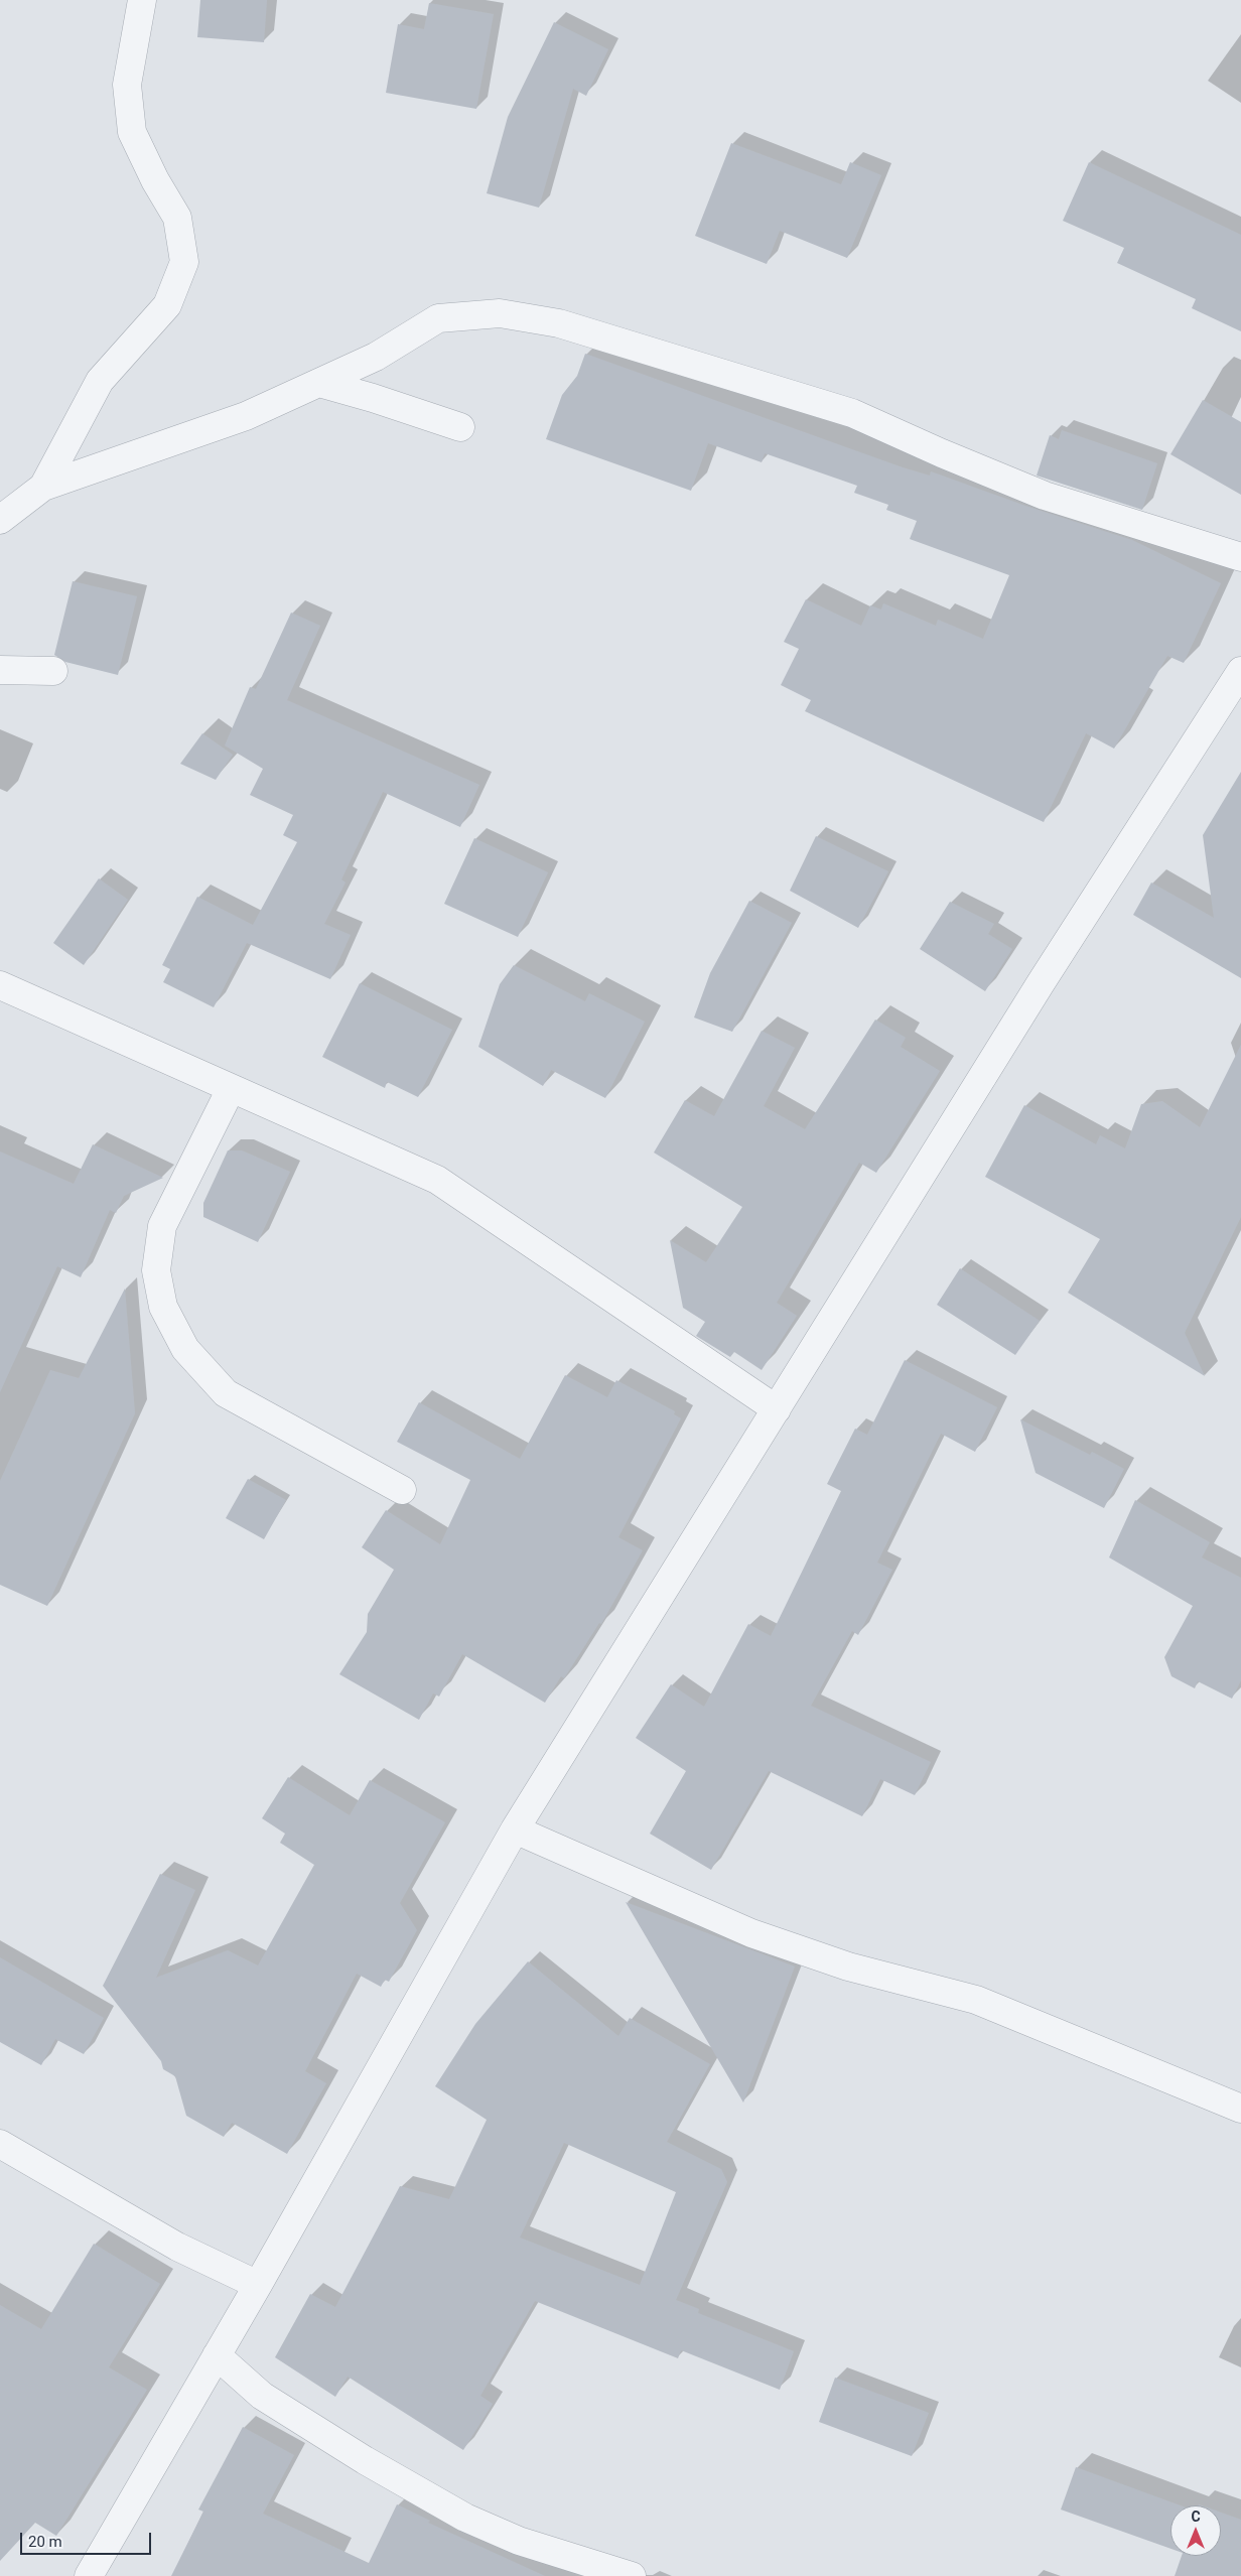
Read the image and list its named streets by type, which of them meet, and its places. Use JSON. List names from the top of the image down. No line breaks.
{"scale_bar":"20 m","north":"top"}
